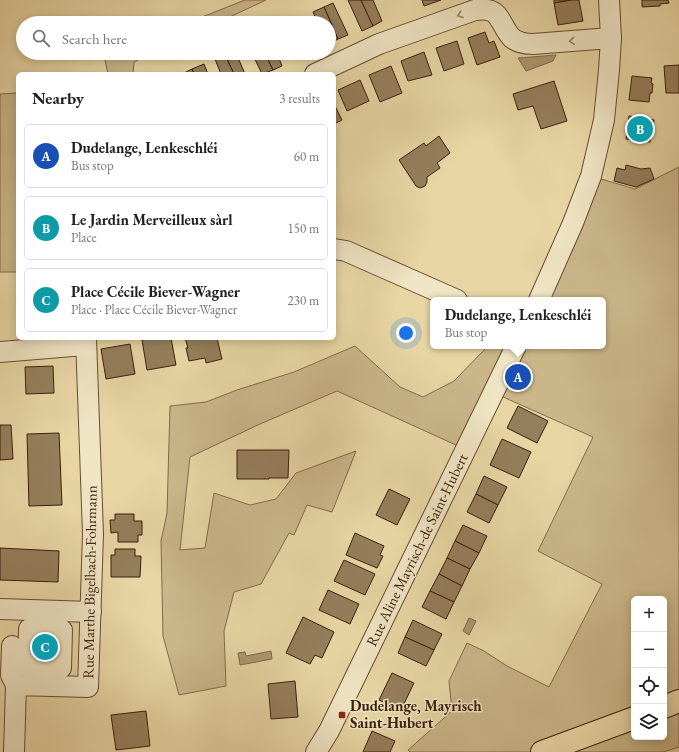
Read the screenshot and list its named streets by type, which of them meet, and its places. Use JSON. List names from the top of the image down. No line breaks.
{"streets":{"street":["Rue Aline Mayrisch-de Saint-Hubert","Rue Marthe Bigelbach-Fohrmann"]},"places":{"transit":["Dudelange, Mayrisch Saint-Hubert"]},"page":{"search":"Search here","heading":["Nearby","3 results"],"pins":["B","A","C"],"list":[{"mark":"A","name":"Dudelange, Lenkeschléi","note":"Bus stop","value":"60 m"},{"mark":"B","name":"Le Jardin Merveilleux sàrl","note":"Place","value":"150 m"},{"mark":"C","name":"Place Cécile Biever-Wagner","note":"Place · Place Cécile Biever-Wagner","value":"230 m"}],"popup":["Dudelange, Lenkeschléi","Bus stop"],"map_buttons":["+","−"]}}
